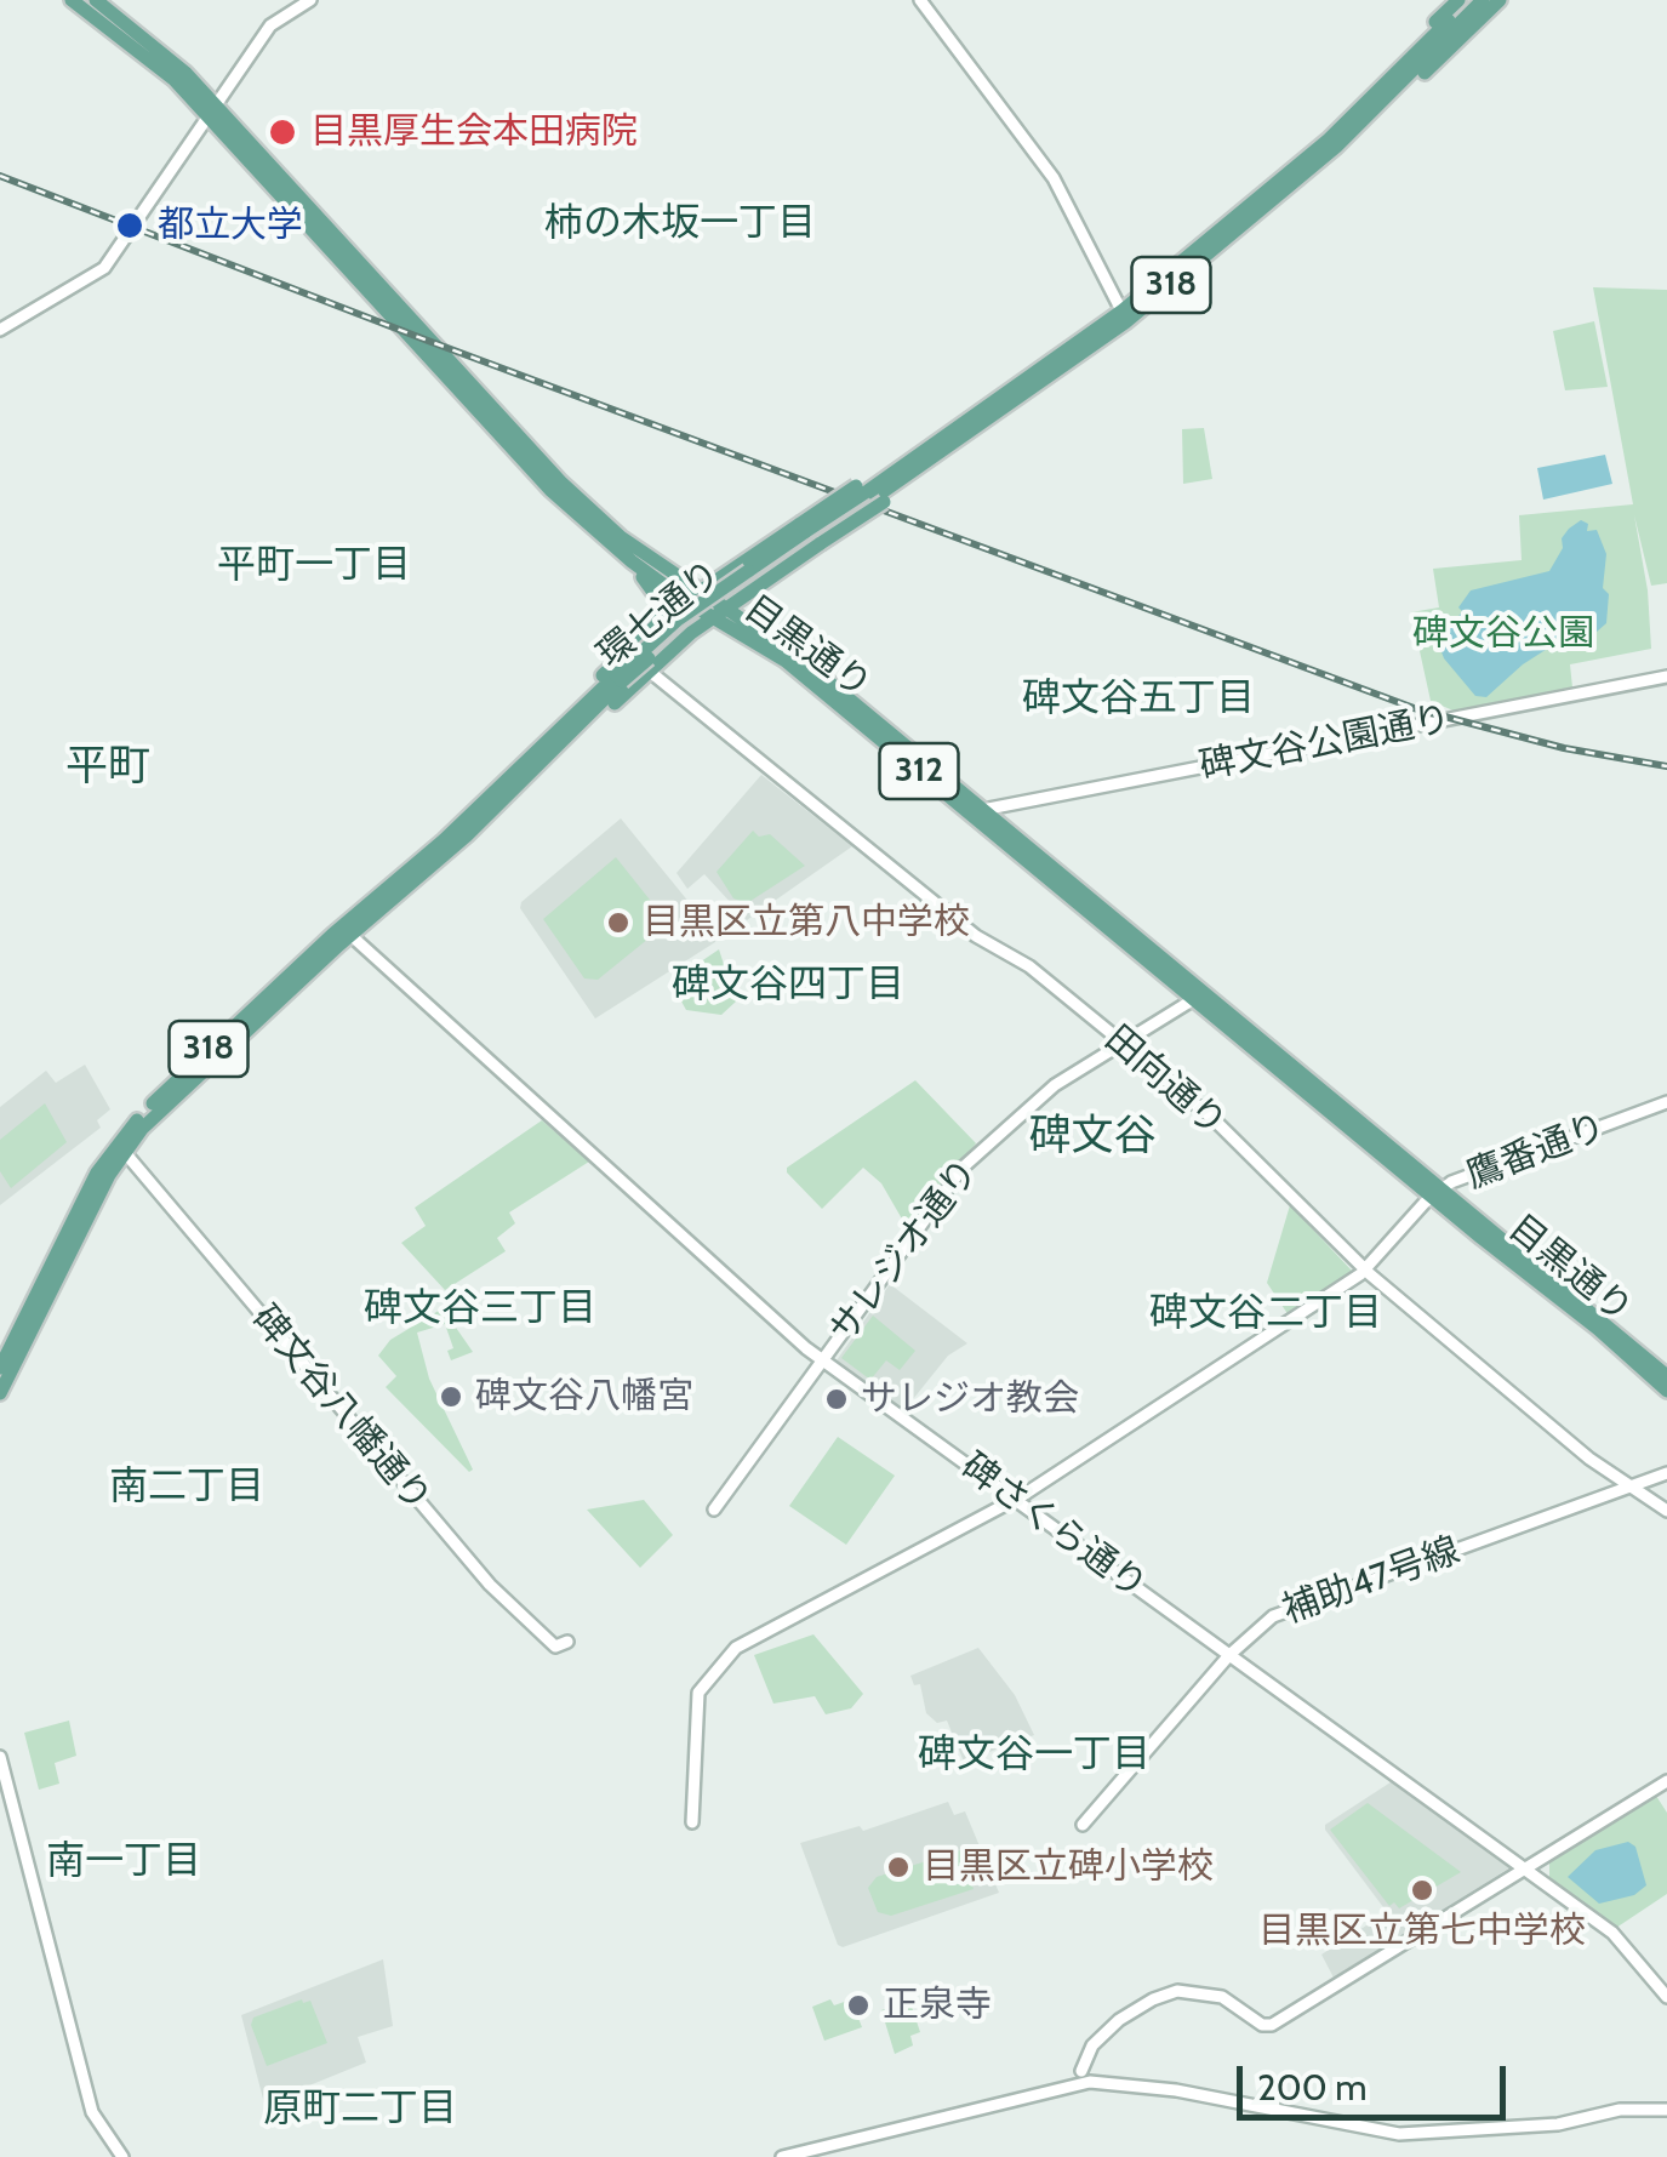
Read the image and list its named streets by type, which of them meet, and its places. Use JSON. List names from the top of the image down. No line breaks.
{"streets":{"main road":["318","環七通り","目黒通り","312"],"street":["碑文谷公園通り","田向通り","鷹番通り","サレジオ通り","碑文谷八幡通り","碑さくら通り","補助47号線"]},"crossings":[["環七通り","碑文谷八幡通り"],["環七通り","碑さくら通り"],["目黒通り","碑文谷公園通り"],["目黒通り","鷹番通り"],["目黒通り","サレジオ通り"],["田向通り","鷹番通り"],["田向通り","サレジオ通り"],["田向通り","補助47号線"],["鷹番通り","碑さくら通り"],["サレジオ通り","碑さくら通り"],["碑さくら通り","補助47号線"]],"districts":["柿の木坂一丁目","平町一丁目","碑文谷五丁目","平町","碑文谷四丁目","碑文谷","碑文谷三丁目","碑文谷二丁目","南二丁目","碑文谷一丁目","南一丁目","原町二丁目"],"parks":["碑文谷公園"],"places":["目黒厚生会本田病院","都立大学","目黒区立第八中学校","碑文谷八幡宮","サレジオ教会","目黒区立碑小学校","目黒区立第七中学校","正泉寺"],"scale_bar":"200 m"}
